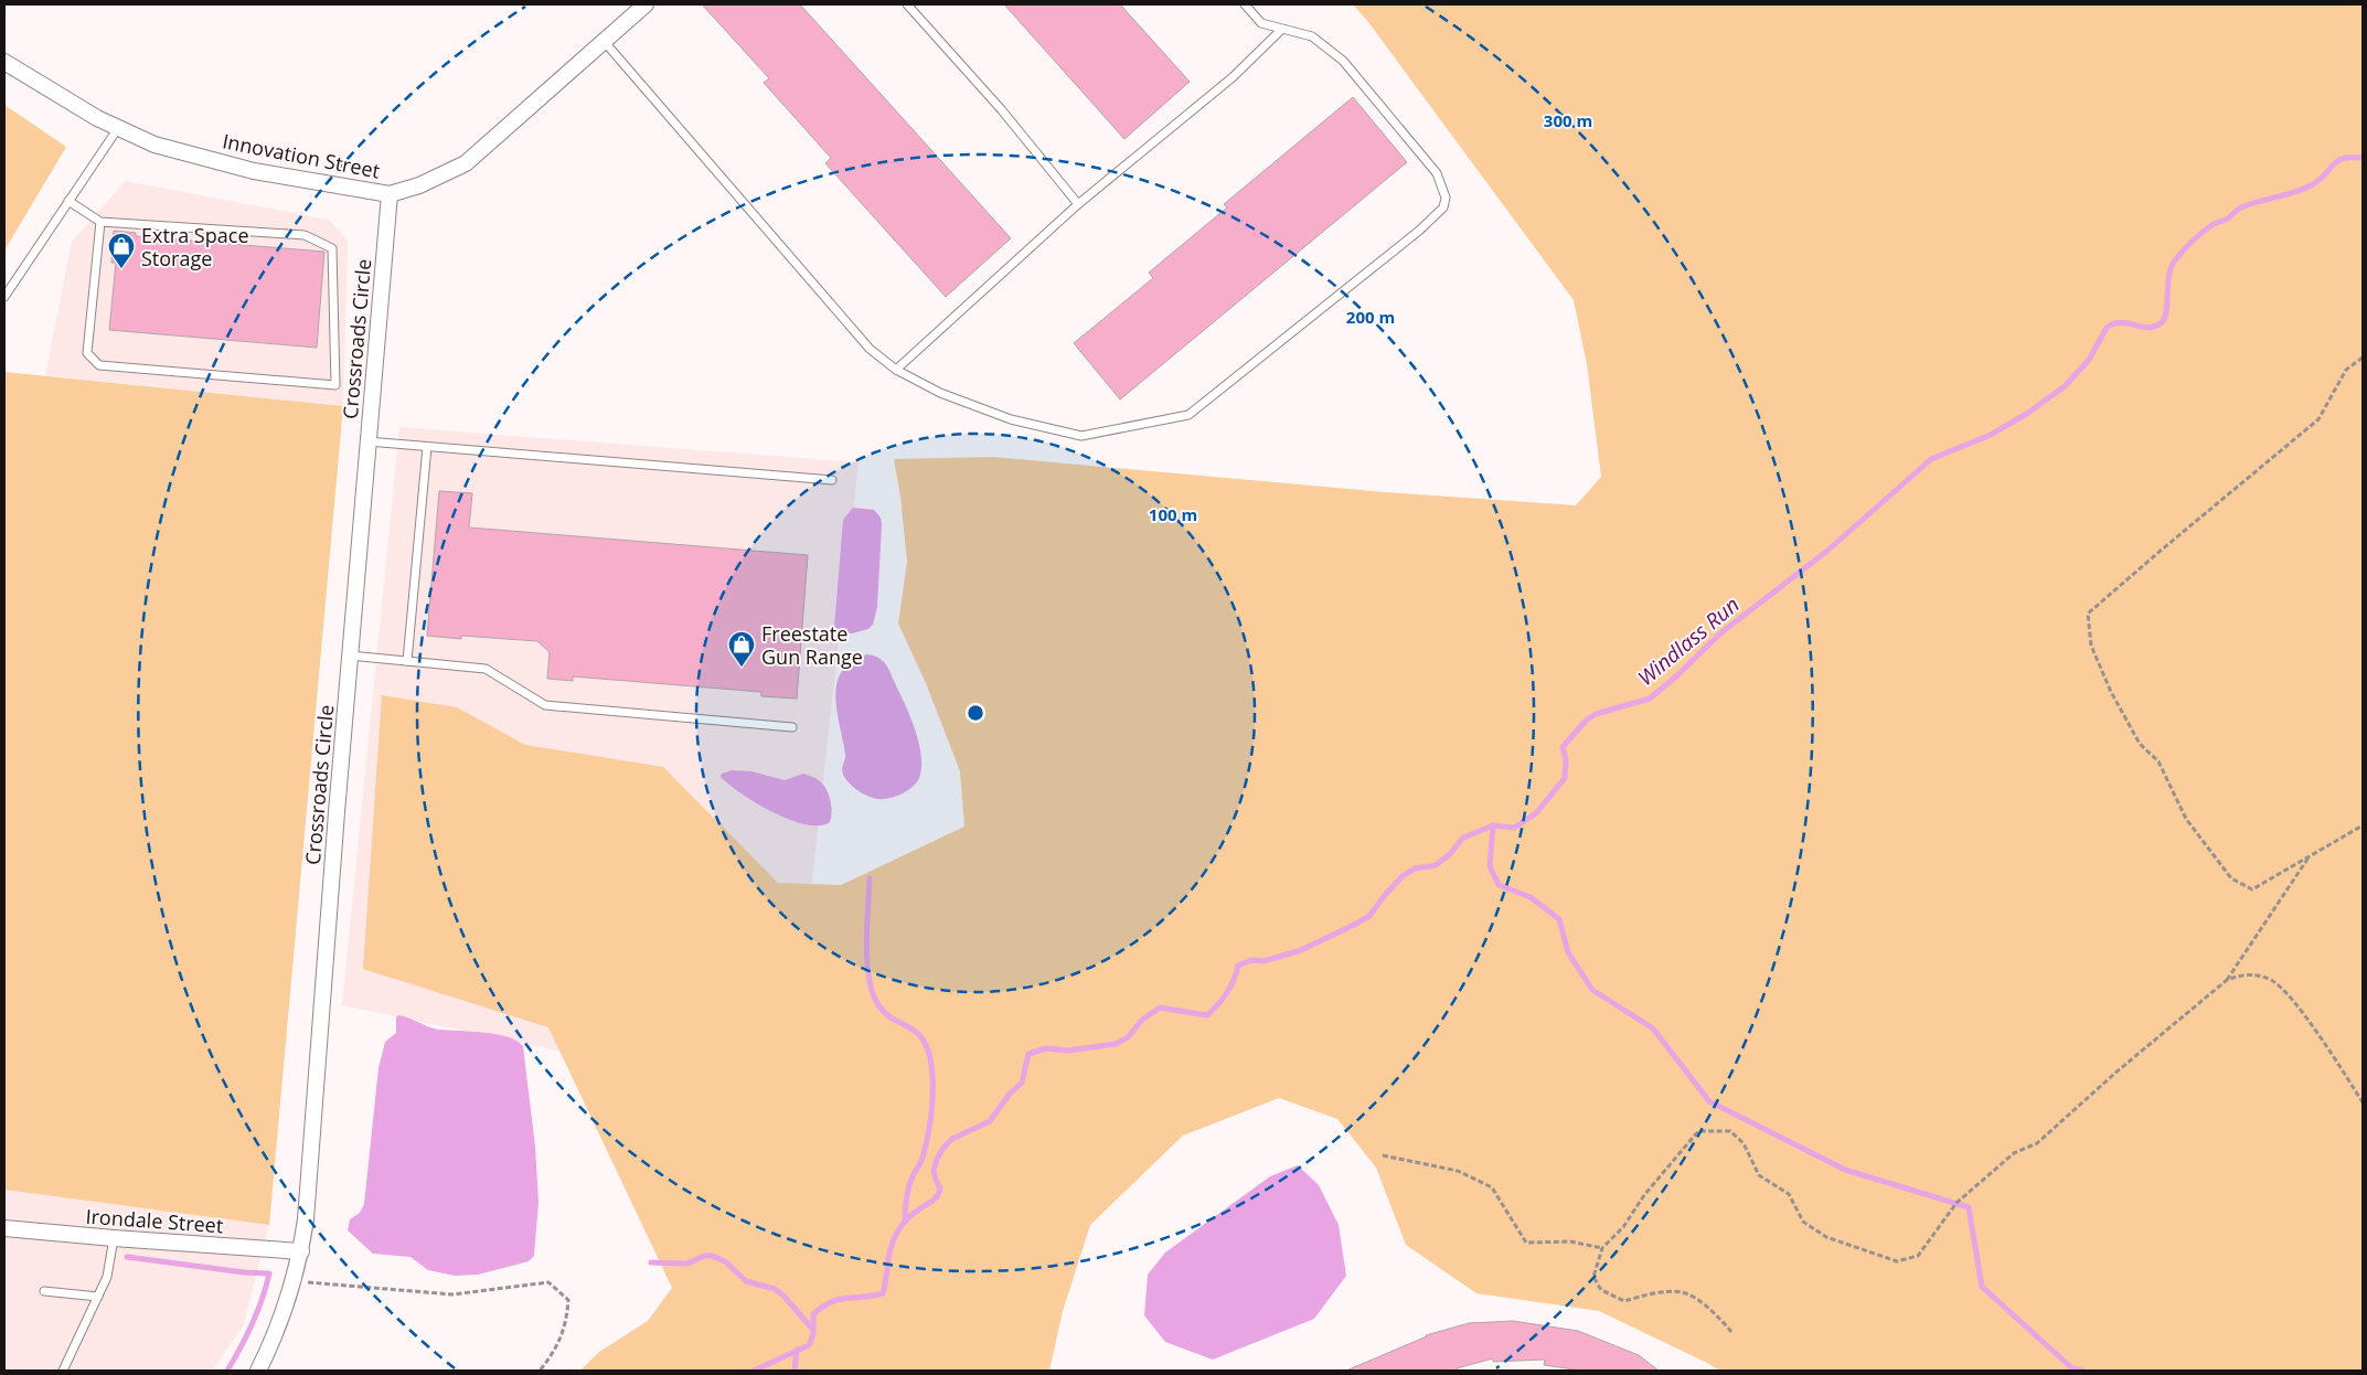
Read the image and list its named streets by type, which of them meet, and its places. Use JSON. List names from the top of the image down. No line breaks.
{"streets":{"street":["Innovation Street","Crossroads Circle","Irondale Street"]},"crossings":[["Innovation Street","Crossroads Circle"],["Crossroads Circle","Irondale Street"]],"water":["Windlass Run"],"places":{"shop":["Extra Space Storage","Freestate Gun Range"]},"rings":["300 m","200 m","100 m"]}
